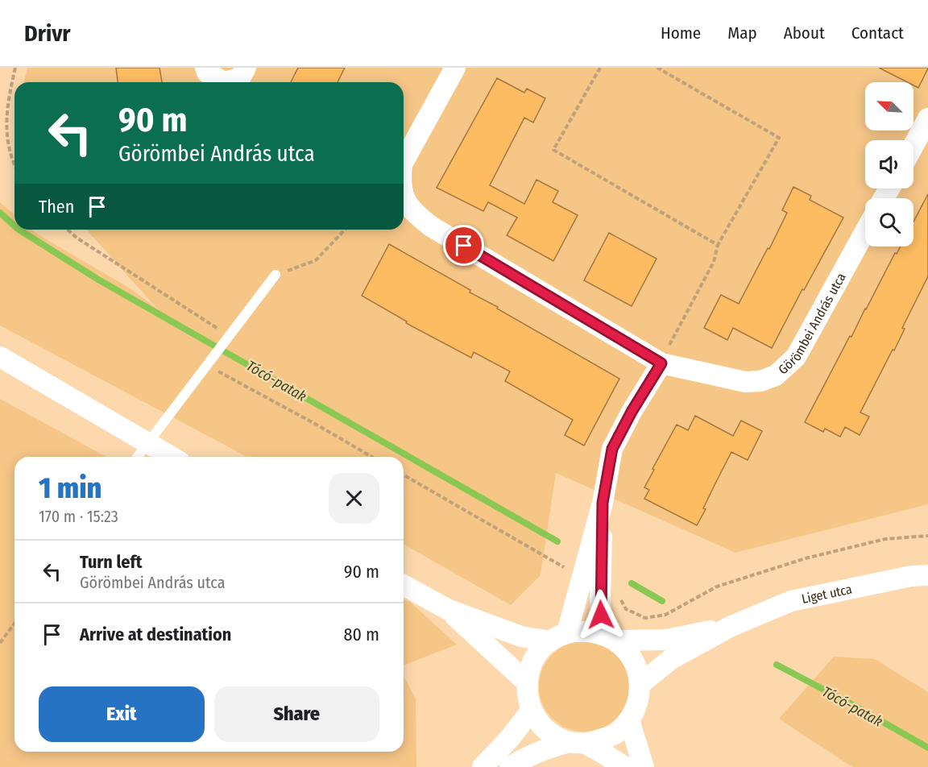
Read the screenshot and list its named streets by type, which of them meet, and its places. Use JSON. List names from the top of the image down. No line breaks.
{"streets":{"street":["Görömbei András utca","Liget utca"]},"water":["Tócó-patak"],"north":"top left","page":{"header":"Drivr","nav":["Home","Map","About","Contact"],"turn":["90 m","Görömbei András utca"],"then":"Then","heading":["1 min","170 m · 15:23"],"list":[{"name":"Turn left","note":"Görömbei András utca","value":"90 m"},{"name":"Arrive at destination","value":"80 m"}],"buttons":["Exit","Share"]}}
